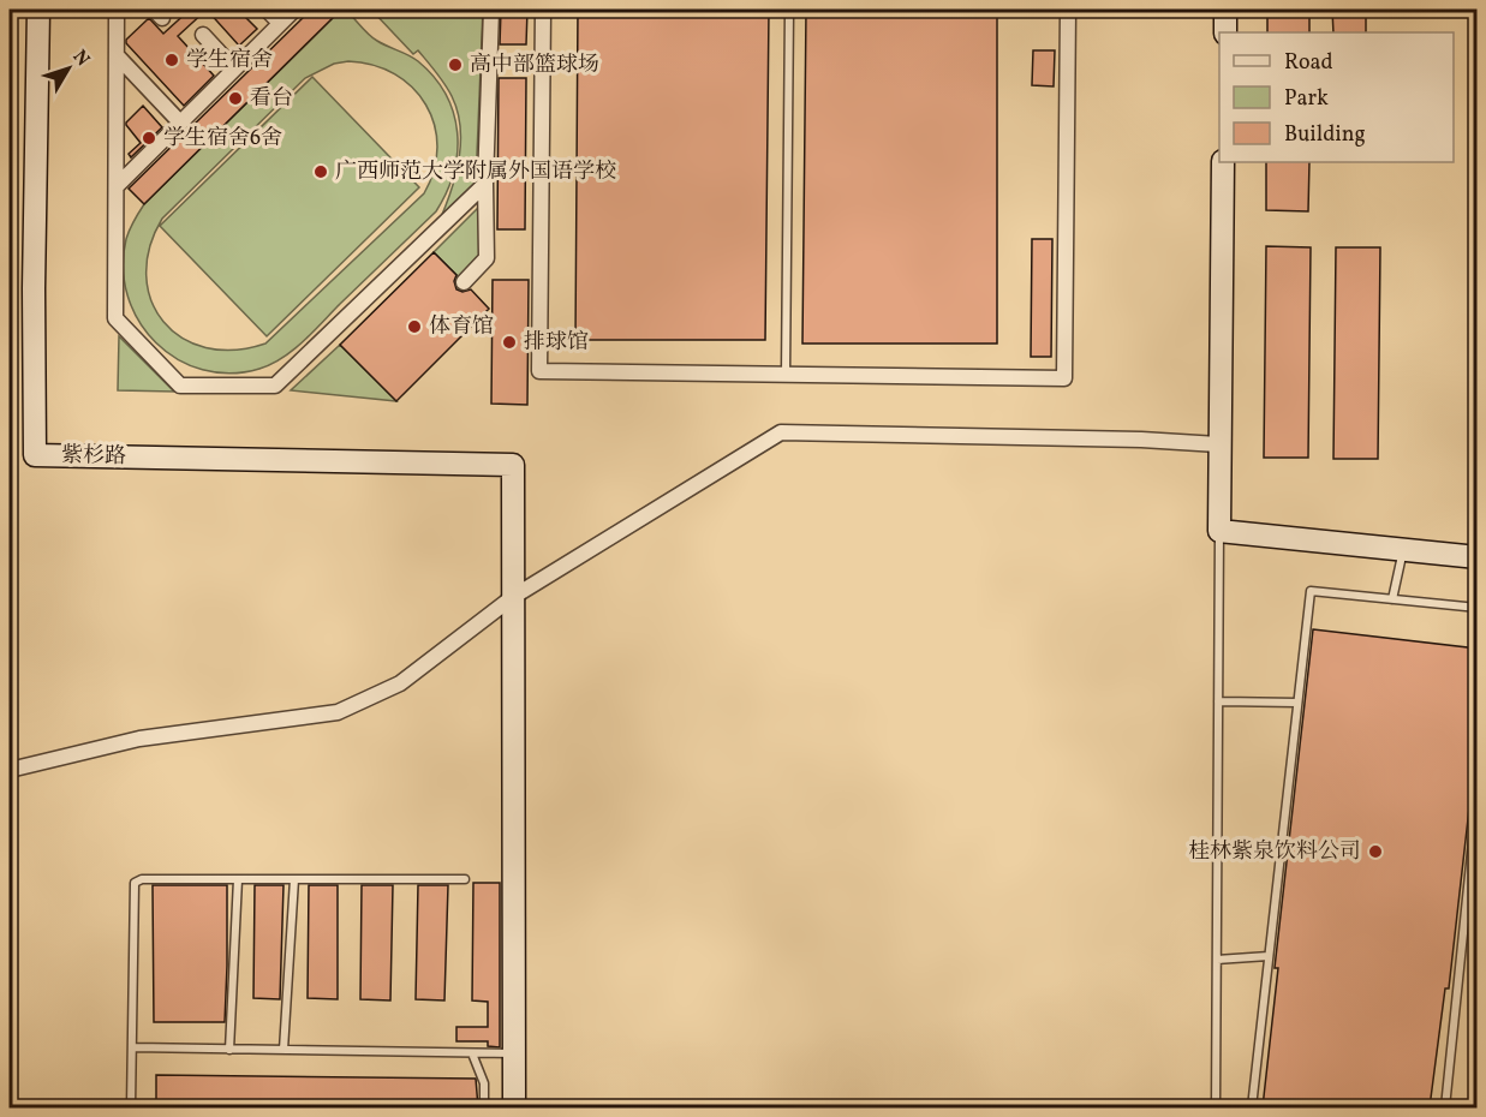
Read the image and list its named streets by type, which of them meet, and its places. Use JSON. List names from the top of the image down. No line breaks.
{"streets":{"main road":["紫杉路"]},"places":["学生宿舍","高中部篮球场","看台","学生宿舍6舍","广西师范大学附属外国语学校","体育馆","排球馆","桂林紫泉饮料公司"],"legend":["Road","Park","Building"],"north":"top right"}
